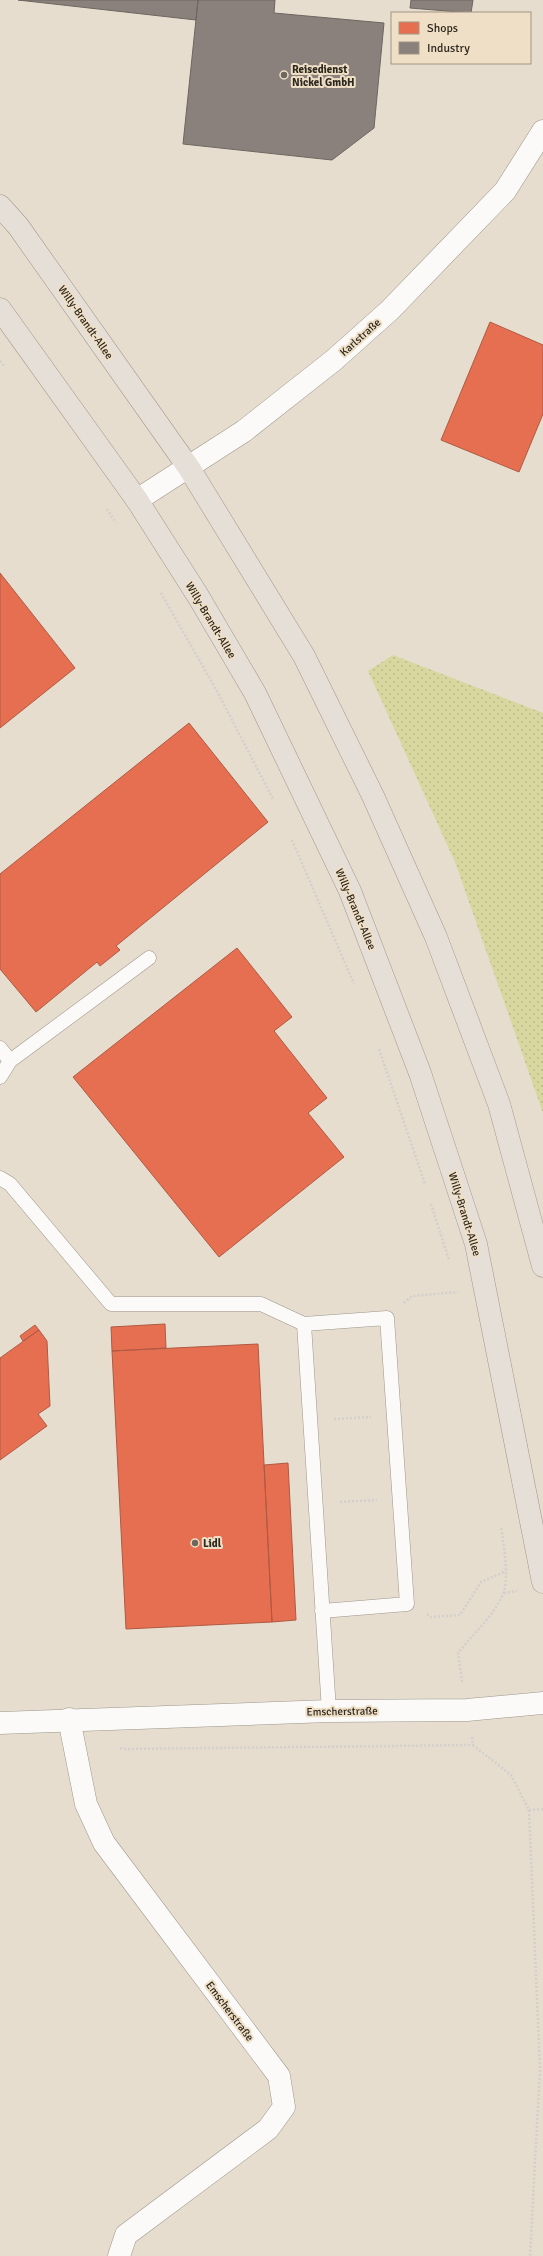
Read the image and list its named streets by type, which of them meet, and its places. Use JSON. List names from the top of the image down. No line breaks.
{"streets":{"main road":["Willy-Brandt-Allee"],"street":["Karlstraße","Emscherstraße"]},"crossings":[["Willy-Brandt-Allee","Karlstraße"]],"places":["Reisedienst Nickel GmbH","Lidl"],"legend":["Shops","Industry"]}
